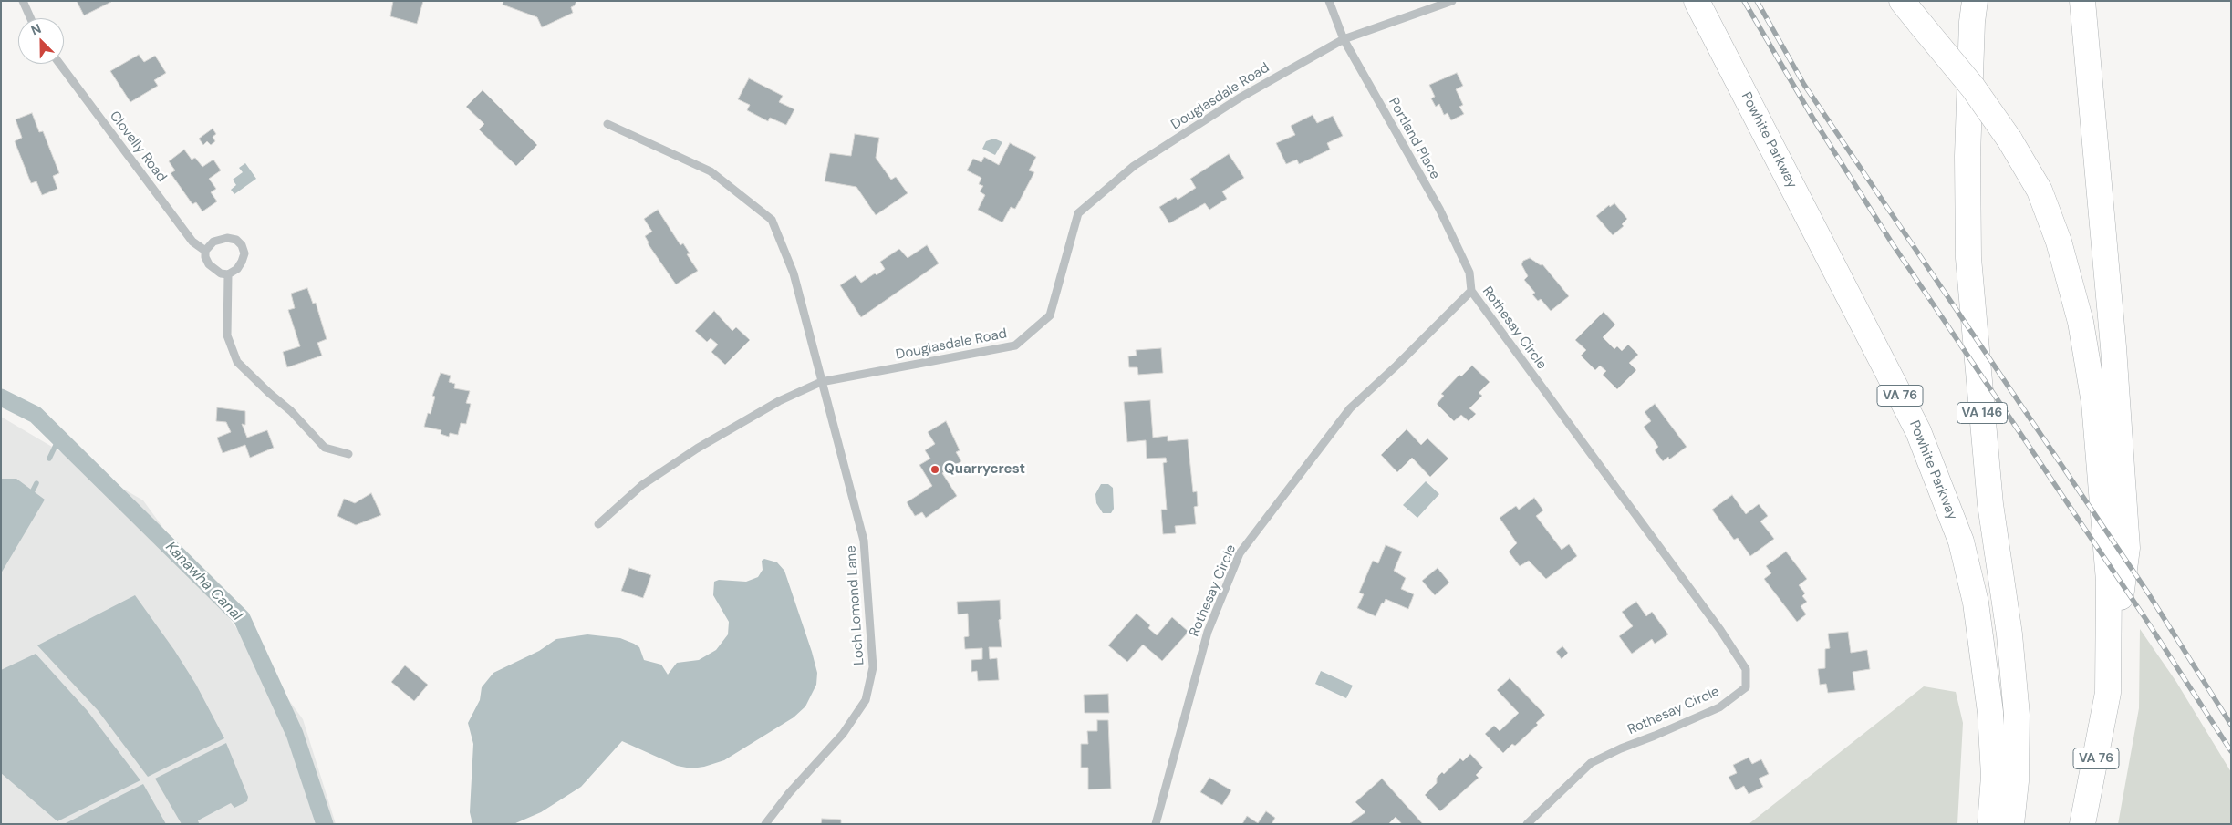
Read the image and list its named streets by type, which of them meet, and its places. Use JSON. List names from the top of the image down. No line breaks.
{"streets":{"highway":["Powhite Parkway","VA 76","VA 146"],"street":["Douglasdale Road","Portland Place","Clovelly Road","Rothesay Circle","Loch Lomond Lane"]},"crossings":[["Douglasdale Road","Portland Place"],["Douglasdale Road","Loch Lomond Lane"],["Portland Place","Rothesay Circle"]],"water":["Kanawha Canal"],"places":["Quarrycrest"],"north":"top left"}
